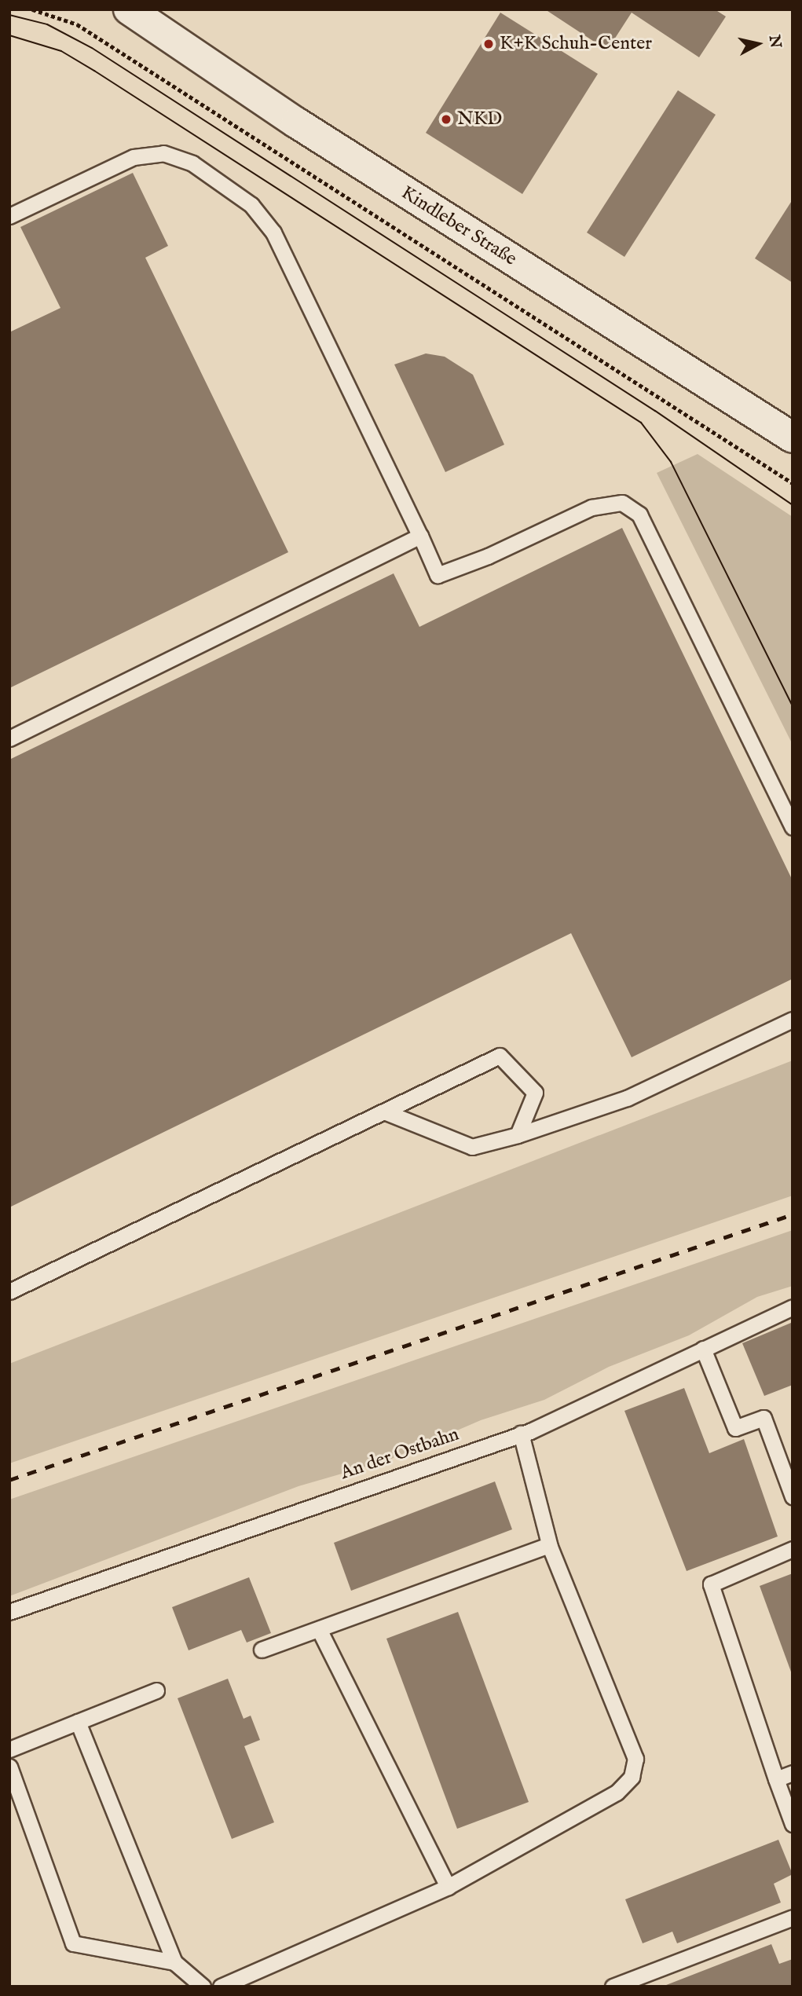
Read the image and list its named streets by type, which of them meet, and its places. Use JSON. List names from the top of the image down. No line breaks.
{"streets":{"main road":["Kindleber Straße"],"lane":["An der Ostbahn"]},"places":["K+K Schuh-Center","NKD"],"north":"right"}
